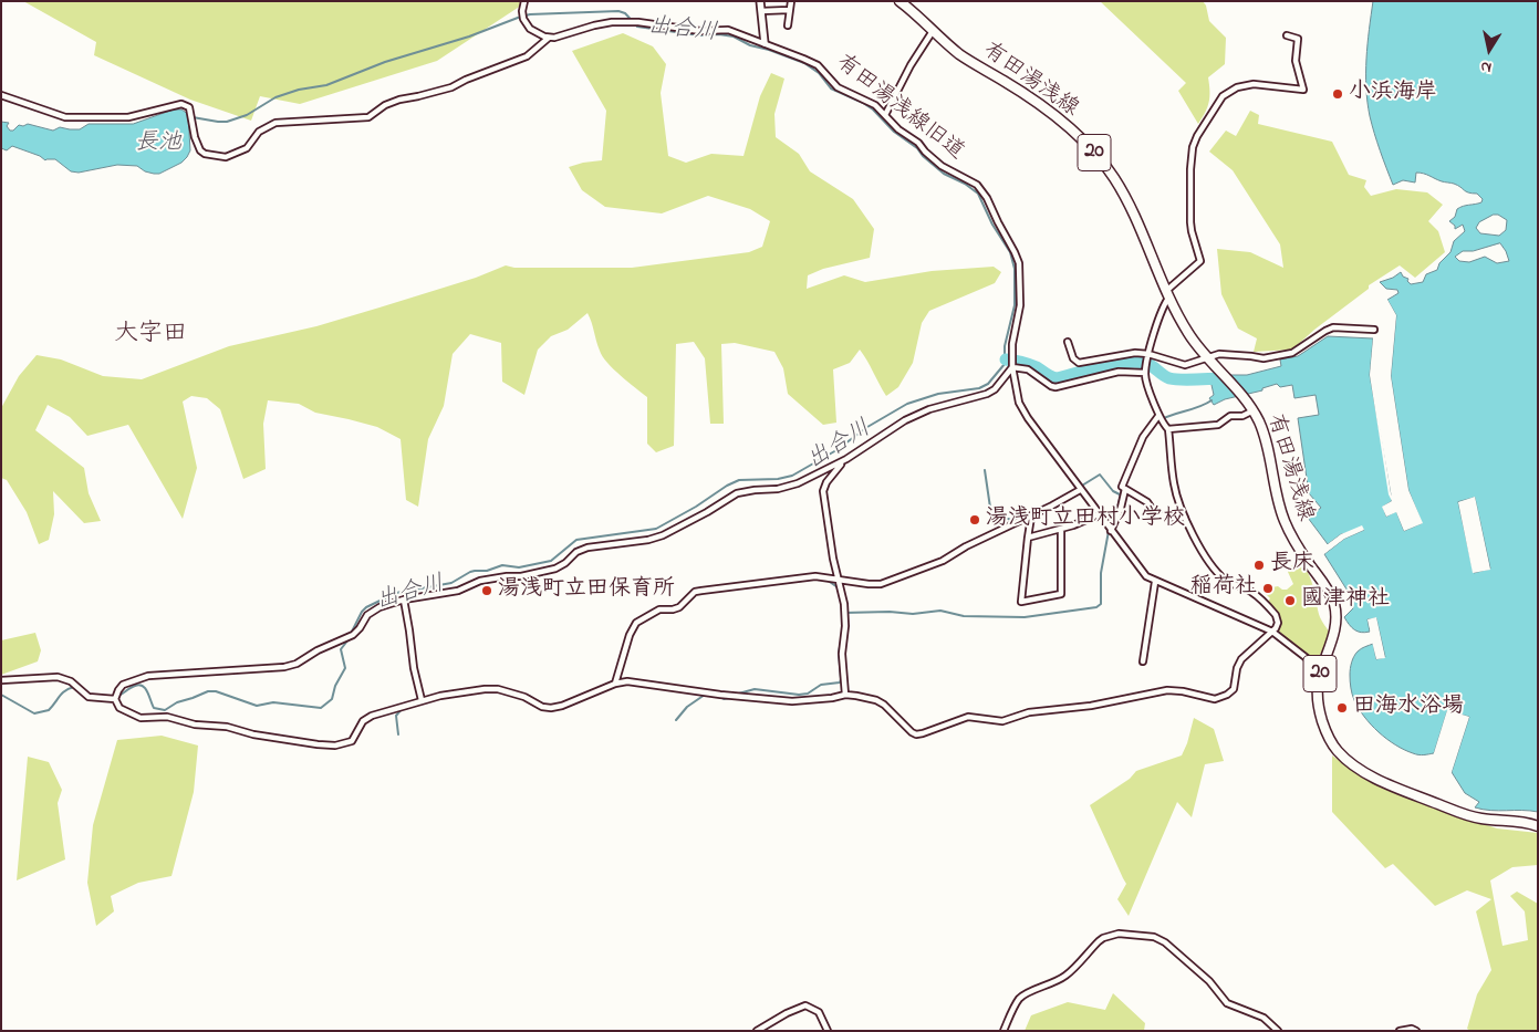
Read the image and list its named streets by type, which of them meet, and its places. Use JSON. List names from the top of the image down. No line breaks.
{"streets":{"main road":["有田湯浅線","20"],"street":["有田湯浅線旧道"]},"crossings":[["有田湯浅線","有田湯浅線旧道"]],"districts":["大字田"],"water":["出合川","長池"],"places":["小浜海岸","湯浅町立田村小学校","長床","稲荷社","湯浅町立田保育所","國津神社","田海水浴場"],"north":"bottom"}
